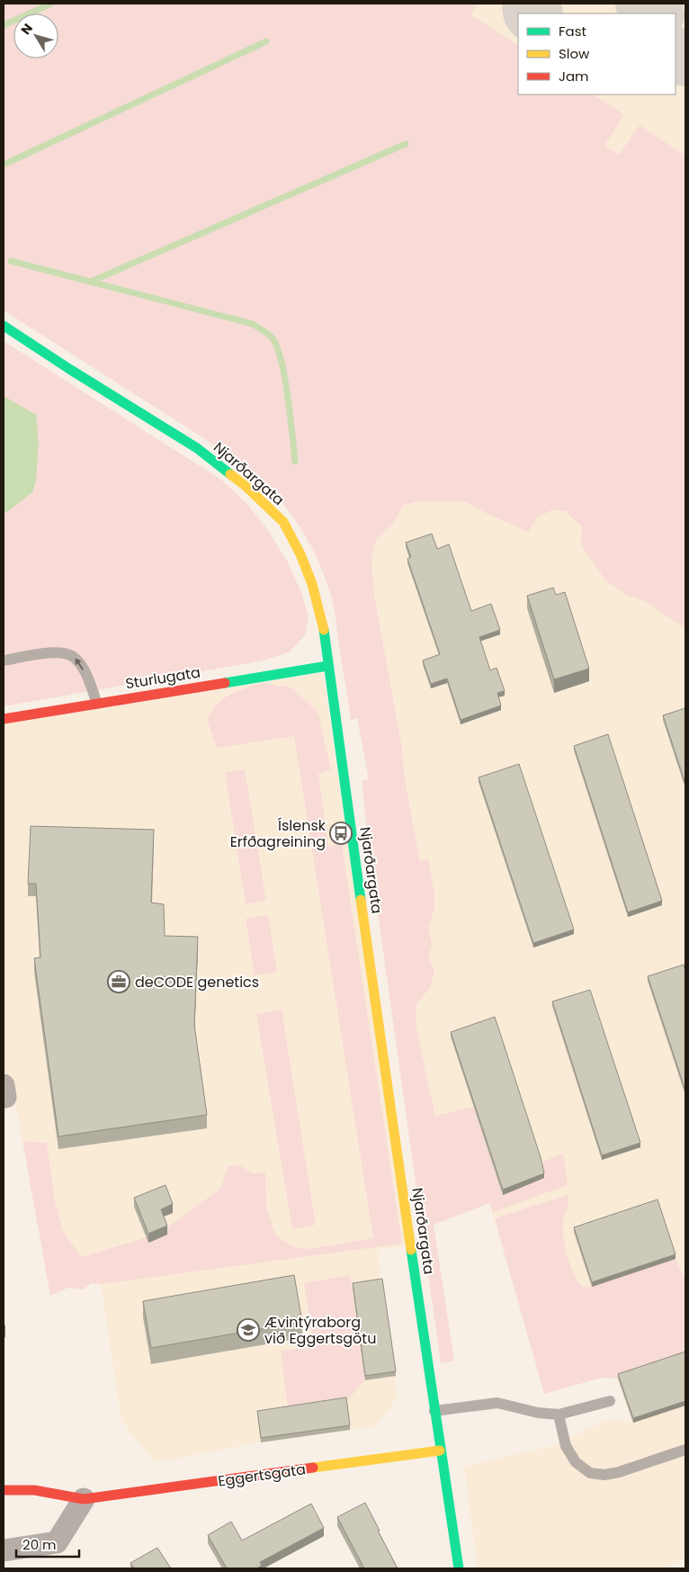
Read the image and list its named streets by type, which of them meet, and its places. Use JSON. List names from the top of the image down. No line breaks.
{"streets":{"main road":["Njarðargata","Sturlugata","Eggertsgata"]},"crossings":[["Njarðargata","Sturlugata"],["Njarðargata","Eggertsgata"]],"places":{"bus stop":["Íslensk Erfðagreining"],"office":["deCODE genetics"],"school or university":["Ævintýraborg við Eggertsgötu"]},"legend":["Fast","Slow","Jam"],"scale_bar":"20 m","north":"top left"}
